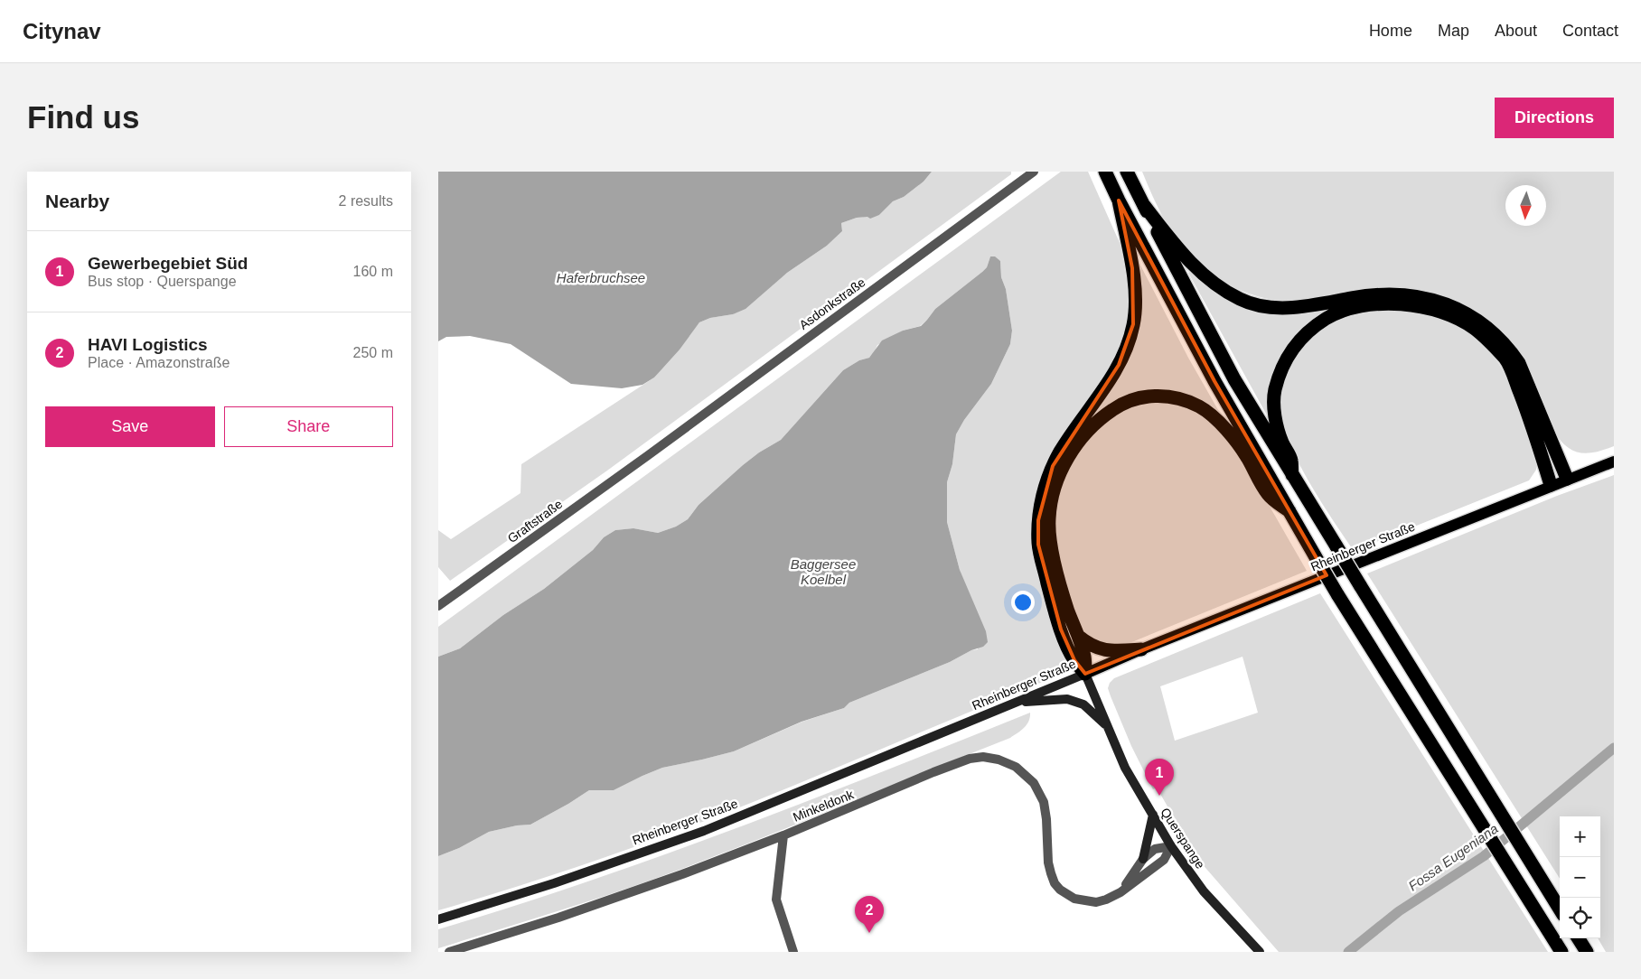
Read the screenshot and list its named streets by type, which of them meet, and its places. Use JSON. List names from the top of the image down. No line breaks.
{"streets":{"main road":["Rheinberger Straße","Querspange"],"street":["Asdonkstraße","Graftstraße","Minkeldonk"]},"crossings":[["Asdonkstraße","Graftstraße"],["Rheinberger Straße","Querspange"],["Minkeldonk","Querspange"]],"water":["Haferbruchsee","Baggersee Koelbel","Fossa Eugeniana"],"north":"bottom","page":{"header":"Citynav","nav":["Home","Map","About","Contact"],"buttons":["Directions",["Save","Share"]],"title":"Find us","heading":["Nearby","2 results"],"list":[{"mark":"1","name":"Gewerbegebiet Süd","note":"Bus stop · Querspange","value":"160 m"},{"mark":"2","name":"HAVI Logistics","note":"Place · Amazonstraße","value":"250 m"}],"pins":["1","2"],"map_buttons":["+","−"]}}
